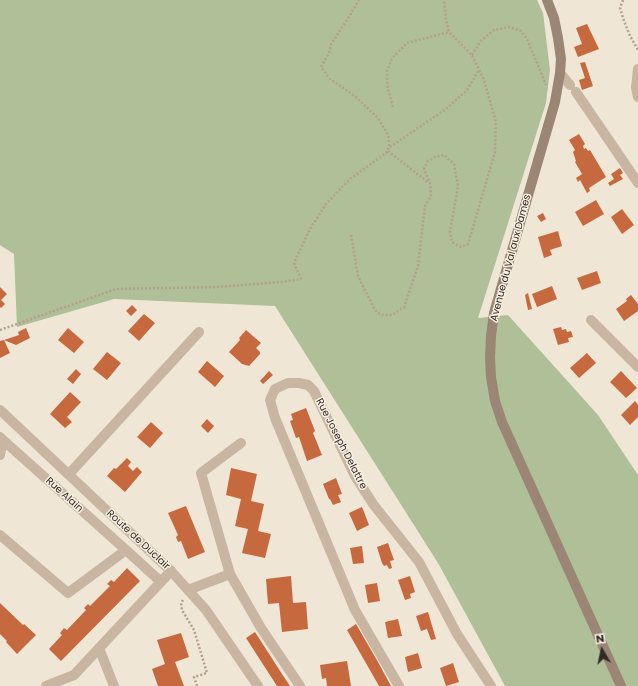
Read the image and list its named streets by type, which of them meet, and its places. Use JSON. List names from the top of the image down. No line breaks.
{"streets":{"main road":["Avenue du Val aux Dames"],"street":["Rue Joseph Delattre","Rue Alain","Route de Duclair"]},"north":"top"}
